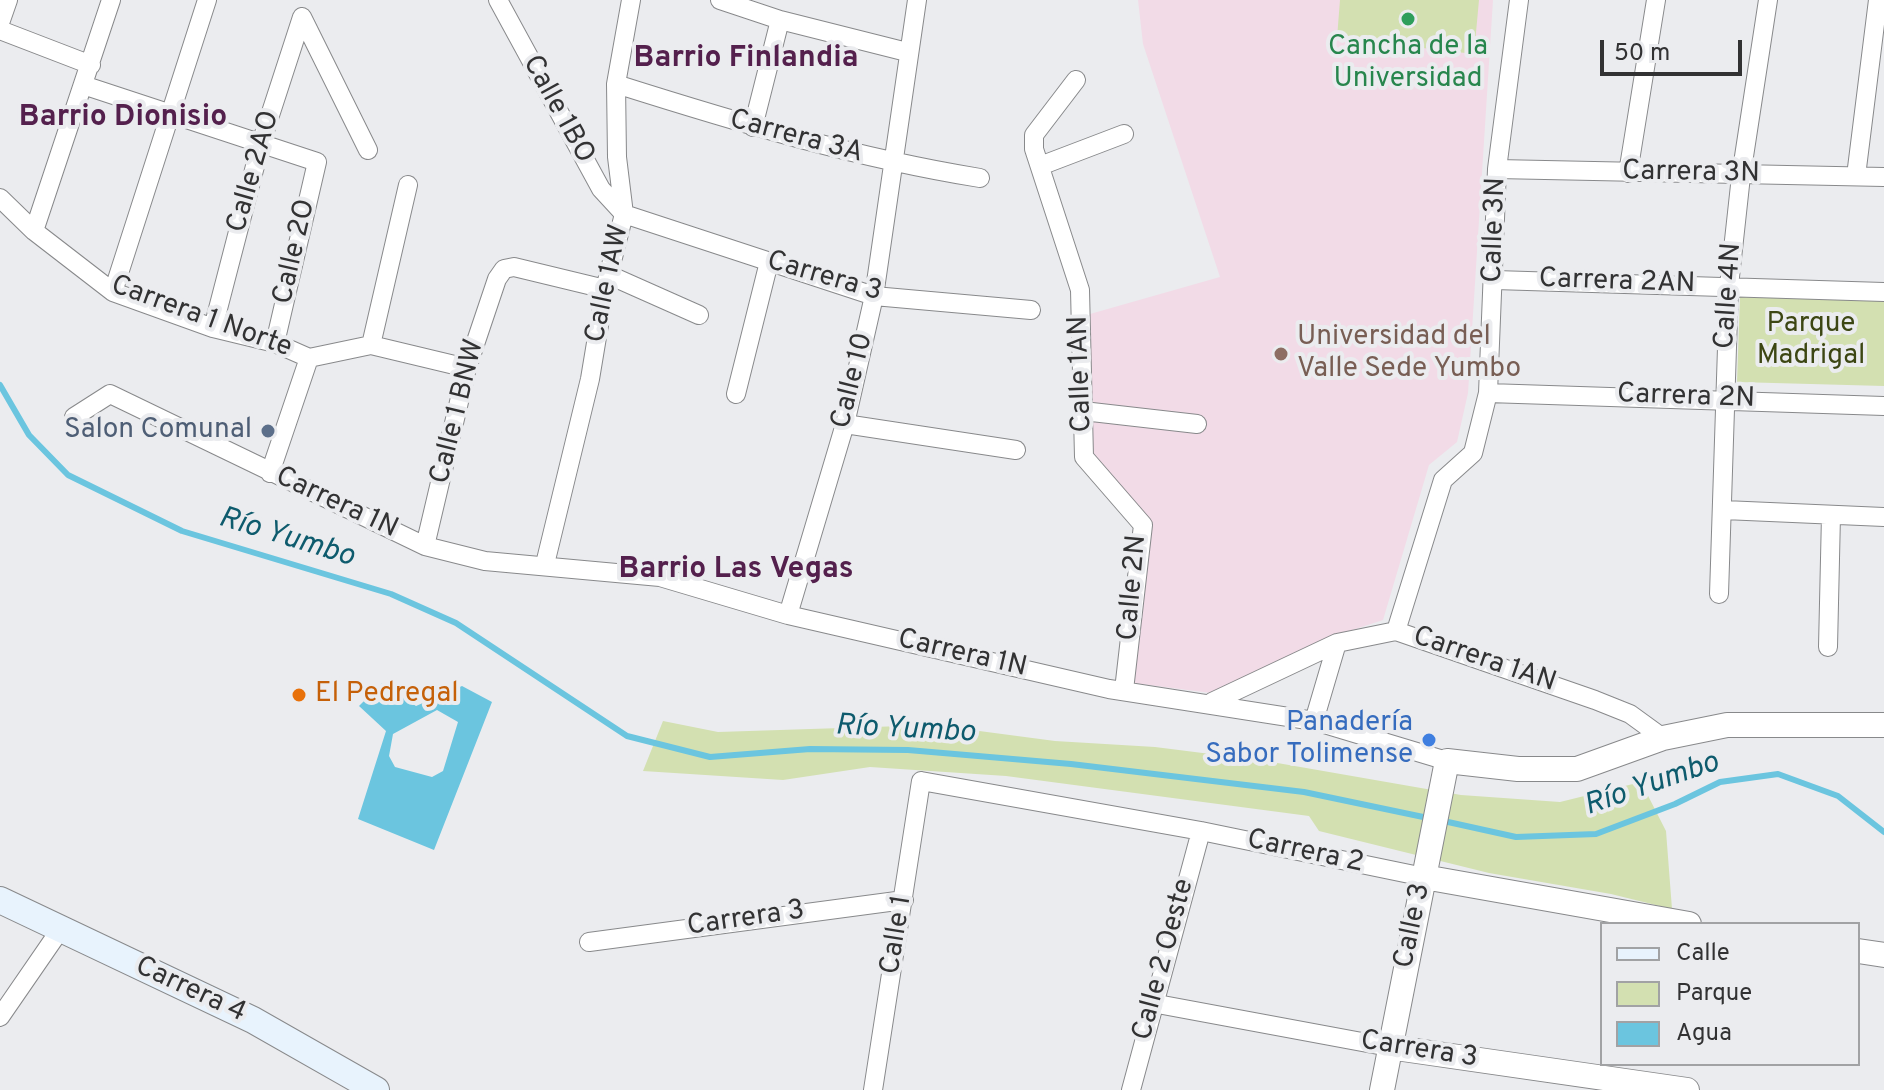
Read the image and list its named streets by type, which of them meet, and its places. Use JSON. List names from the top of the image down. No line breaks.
{"streets":{"main road":["Carrera 4"],"street":["Calle 1BO","Carrera 3A","Calle 2AO","Carrera 3N","Calle 3N","Calle 2O","Carrera 3","Carrera 2AN","Calle 1AW","Calle 4N","Carrera 1 Norte","Calle 1AN","Calle 10","Carrera 2N","Calle 1 BNW","Carrera 1N","Calle 2N","Carrera 1AN","Carrera 2","Calle 3","Calle 1","Calle 2 Oeste"]},"crossings":[["Calle 1BO","Carrera 3"],["Calle 1BO","Calle 1AW"],["Carrera 3A","Calle 1AW"],["Carrera 3A","Calle 10"],["Calle 2AO","Calle 2O"],["Calle 2AO","Carrera 1 Norte"],["Carrera 3N","Calle 3N"],["Carrera 3N","Calle 4N"],["Calle 3N","Carrera 2AN"],["Calle 3N","Carrera 2N"],["Calle 3N","Carrera 1AN"],["Calle 2O","Carrera 1 Norte"],["Carrera 3","Calle 1AW"],["Carrera 3","Calle 10"],["Carrera 3","Calle 3"],["Carrera 3","Calle 1"],["Carrera 3","Calle 2 Oeste"],["Carrera 2AN","Calle 4N"],["Calle 1AW","Calle 1 BNW"],["Calle 1AW","Carrera 1N"],["Calle 4N","Carrera 2N"],["Carrera 1 Norte","Carrera 1N"],["Calle 1AN","Calle 2N"],["Calle 10","Carrera 1N"],["Calle 1 BNW","Carrera 1N"],["Carrera 1N","Calle 2N"],["Carrera 1N","Carrera 1AN"],["Carrera 1N","Calle 3"],["Carrera 2","Calle 3"],["Carrera 2","Calle 1"],["Carrera 2","Calle 2 Oeste"]],"districts":["Barrio Finlandia","Barrio Dionisio","Barrio Las Vegas"],"water":["Río Yumbo"],"parks":["Parque Madrigal"],"places":["Cancha de la Universidad","Universidad del Valle Sede Yumbo","Salon Comunal","El Pedregal","Panadería Sabor Tolimense"],"legend":["Calle","Parque","Agua"],"scale_bar":"50 m"}
